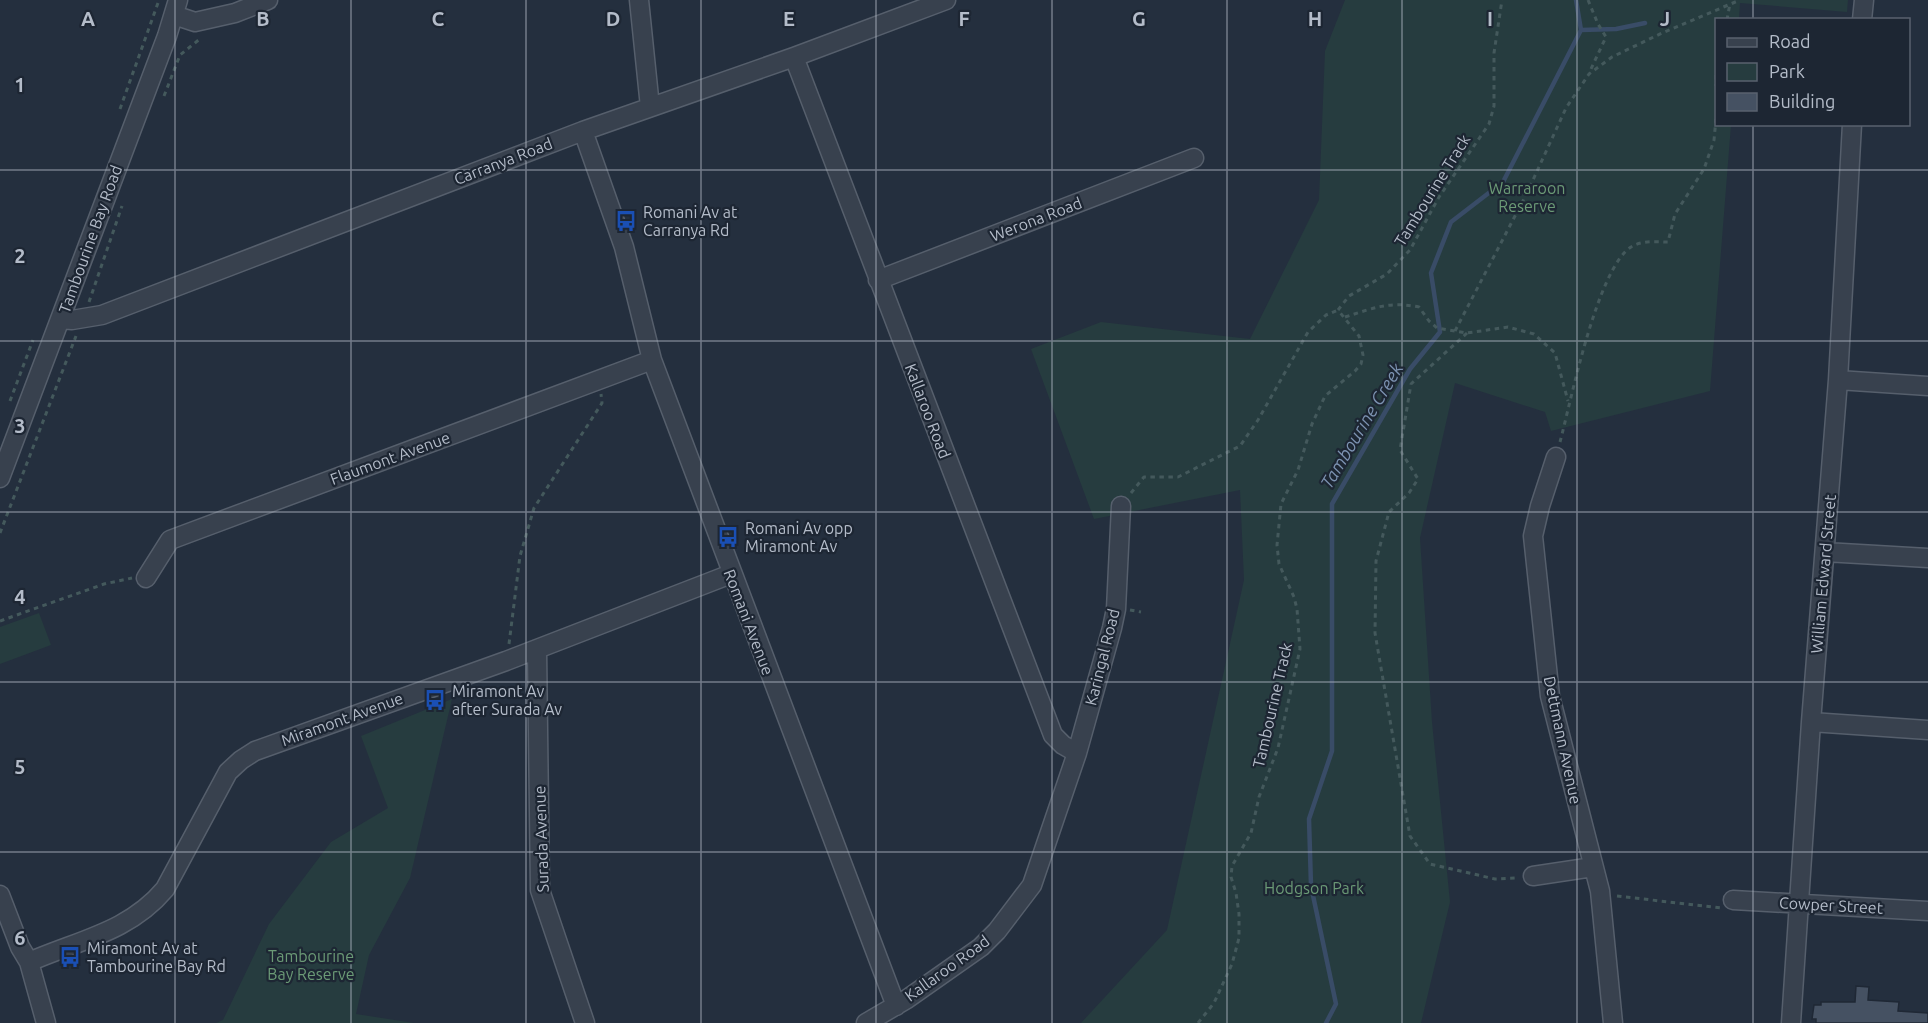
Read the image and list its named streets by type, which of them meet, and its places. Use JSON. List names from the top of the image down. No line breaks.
{"streets":{"street":["Carranya Road","Werona Road","Tambourine Bay Road","Kallaroo Road","Flaumont Avenue","William Edward Street","Romani Avenue","Karingal Road","Miramont Avenue","Dettmann Avenue","Surada Avenue","Cowper Street"],"path":["Tambourine Track"]},"crossings":[["Carranya Road","Tambourine Bay Road"],["Carranya Road","Kallaroo Road"],["Carranya Road","Romani Avenue"],["Werona Road","Kallaroo Road"],["Kallaroo Road","Romani Avenue"],["Kallaroo Road","Karingal Road"],["Flaumont Avenue","Romani Avenue"],["William Edward Street","Cowper Street"],["Romani Avenue","Miramont Avenue"],["Miramont Avenue","Surada Avenue"]],"water":["Tambourine Creek"],"parks":["Warraroon Reserve","Hodgson Park","Tambourine Bay Reserve"],"places":{"bus stop":["Romani Av at Carranya Rd","Romani Av opp Miramont Av","Miramont Av after Surada Av","Miramont Av at Tambourine Bay Rd"]},"legend":["Road","Park","Building"],"grid":{"columns":["A","B","C","D","E","F","G","H","I","J"],"rows":["1","2","3","4","5","6"]}}
